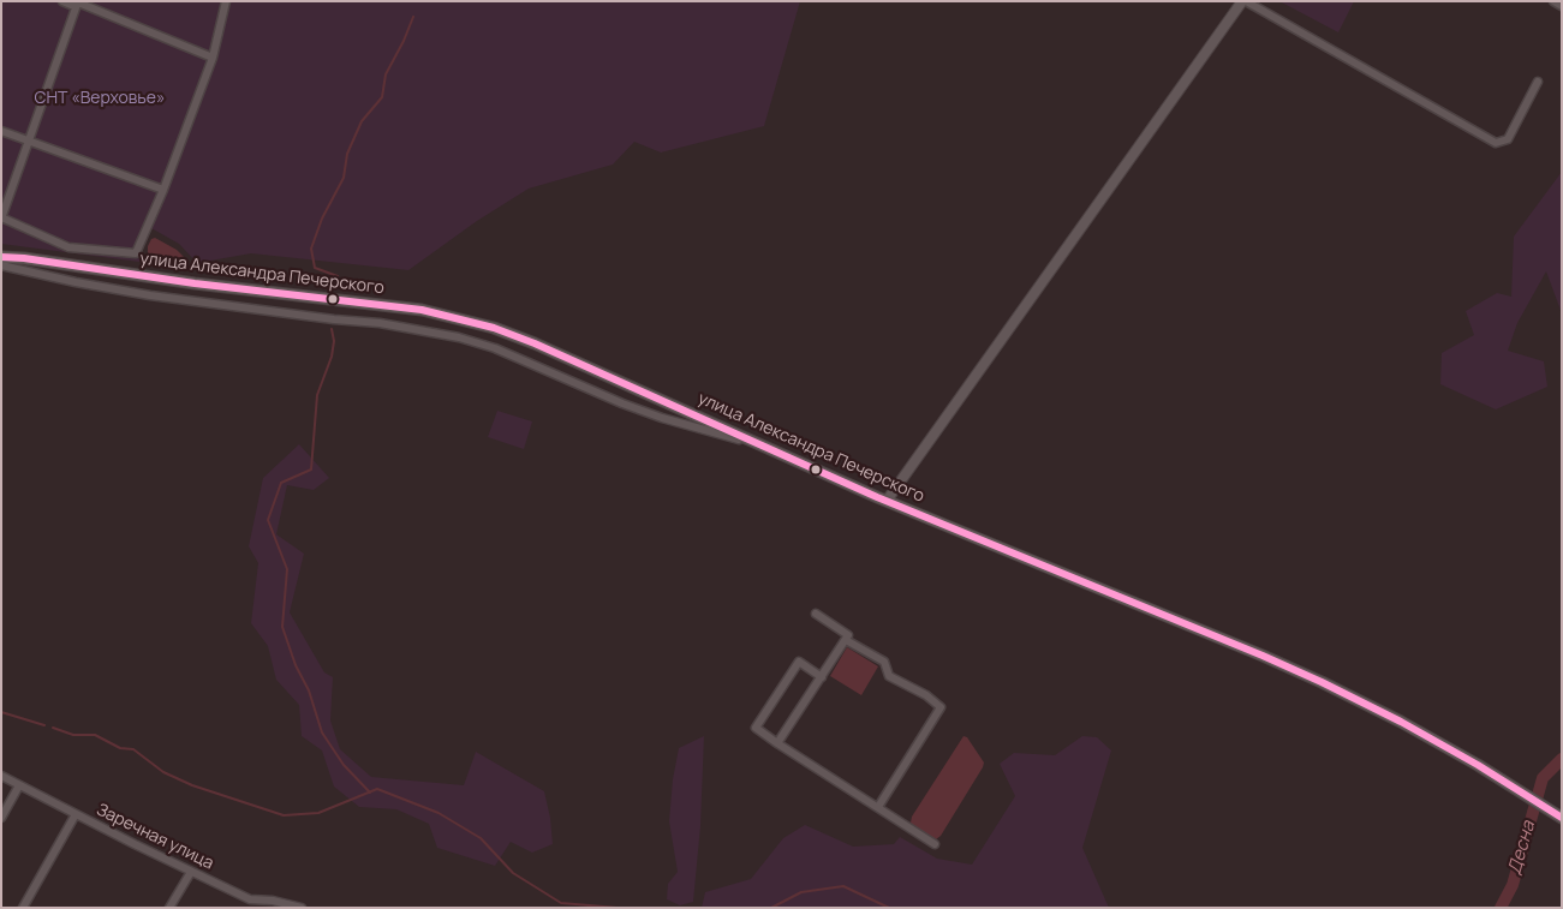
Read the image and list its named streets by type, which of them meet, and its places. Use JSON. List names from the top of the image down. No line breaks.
{"streets":{"main road":["улица Александра Печерского"],"street":["Заречная улица"]},"water":["Десна"],"parks":["СНТ «Верховье»"]}
